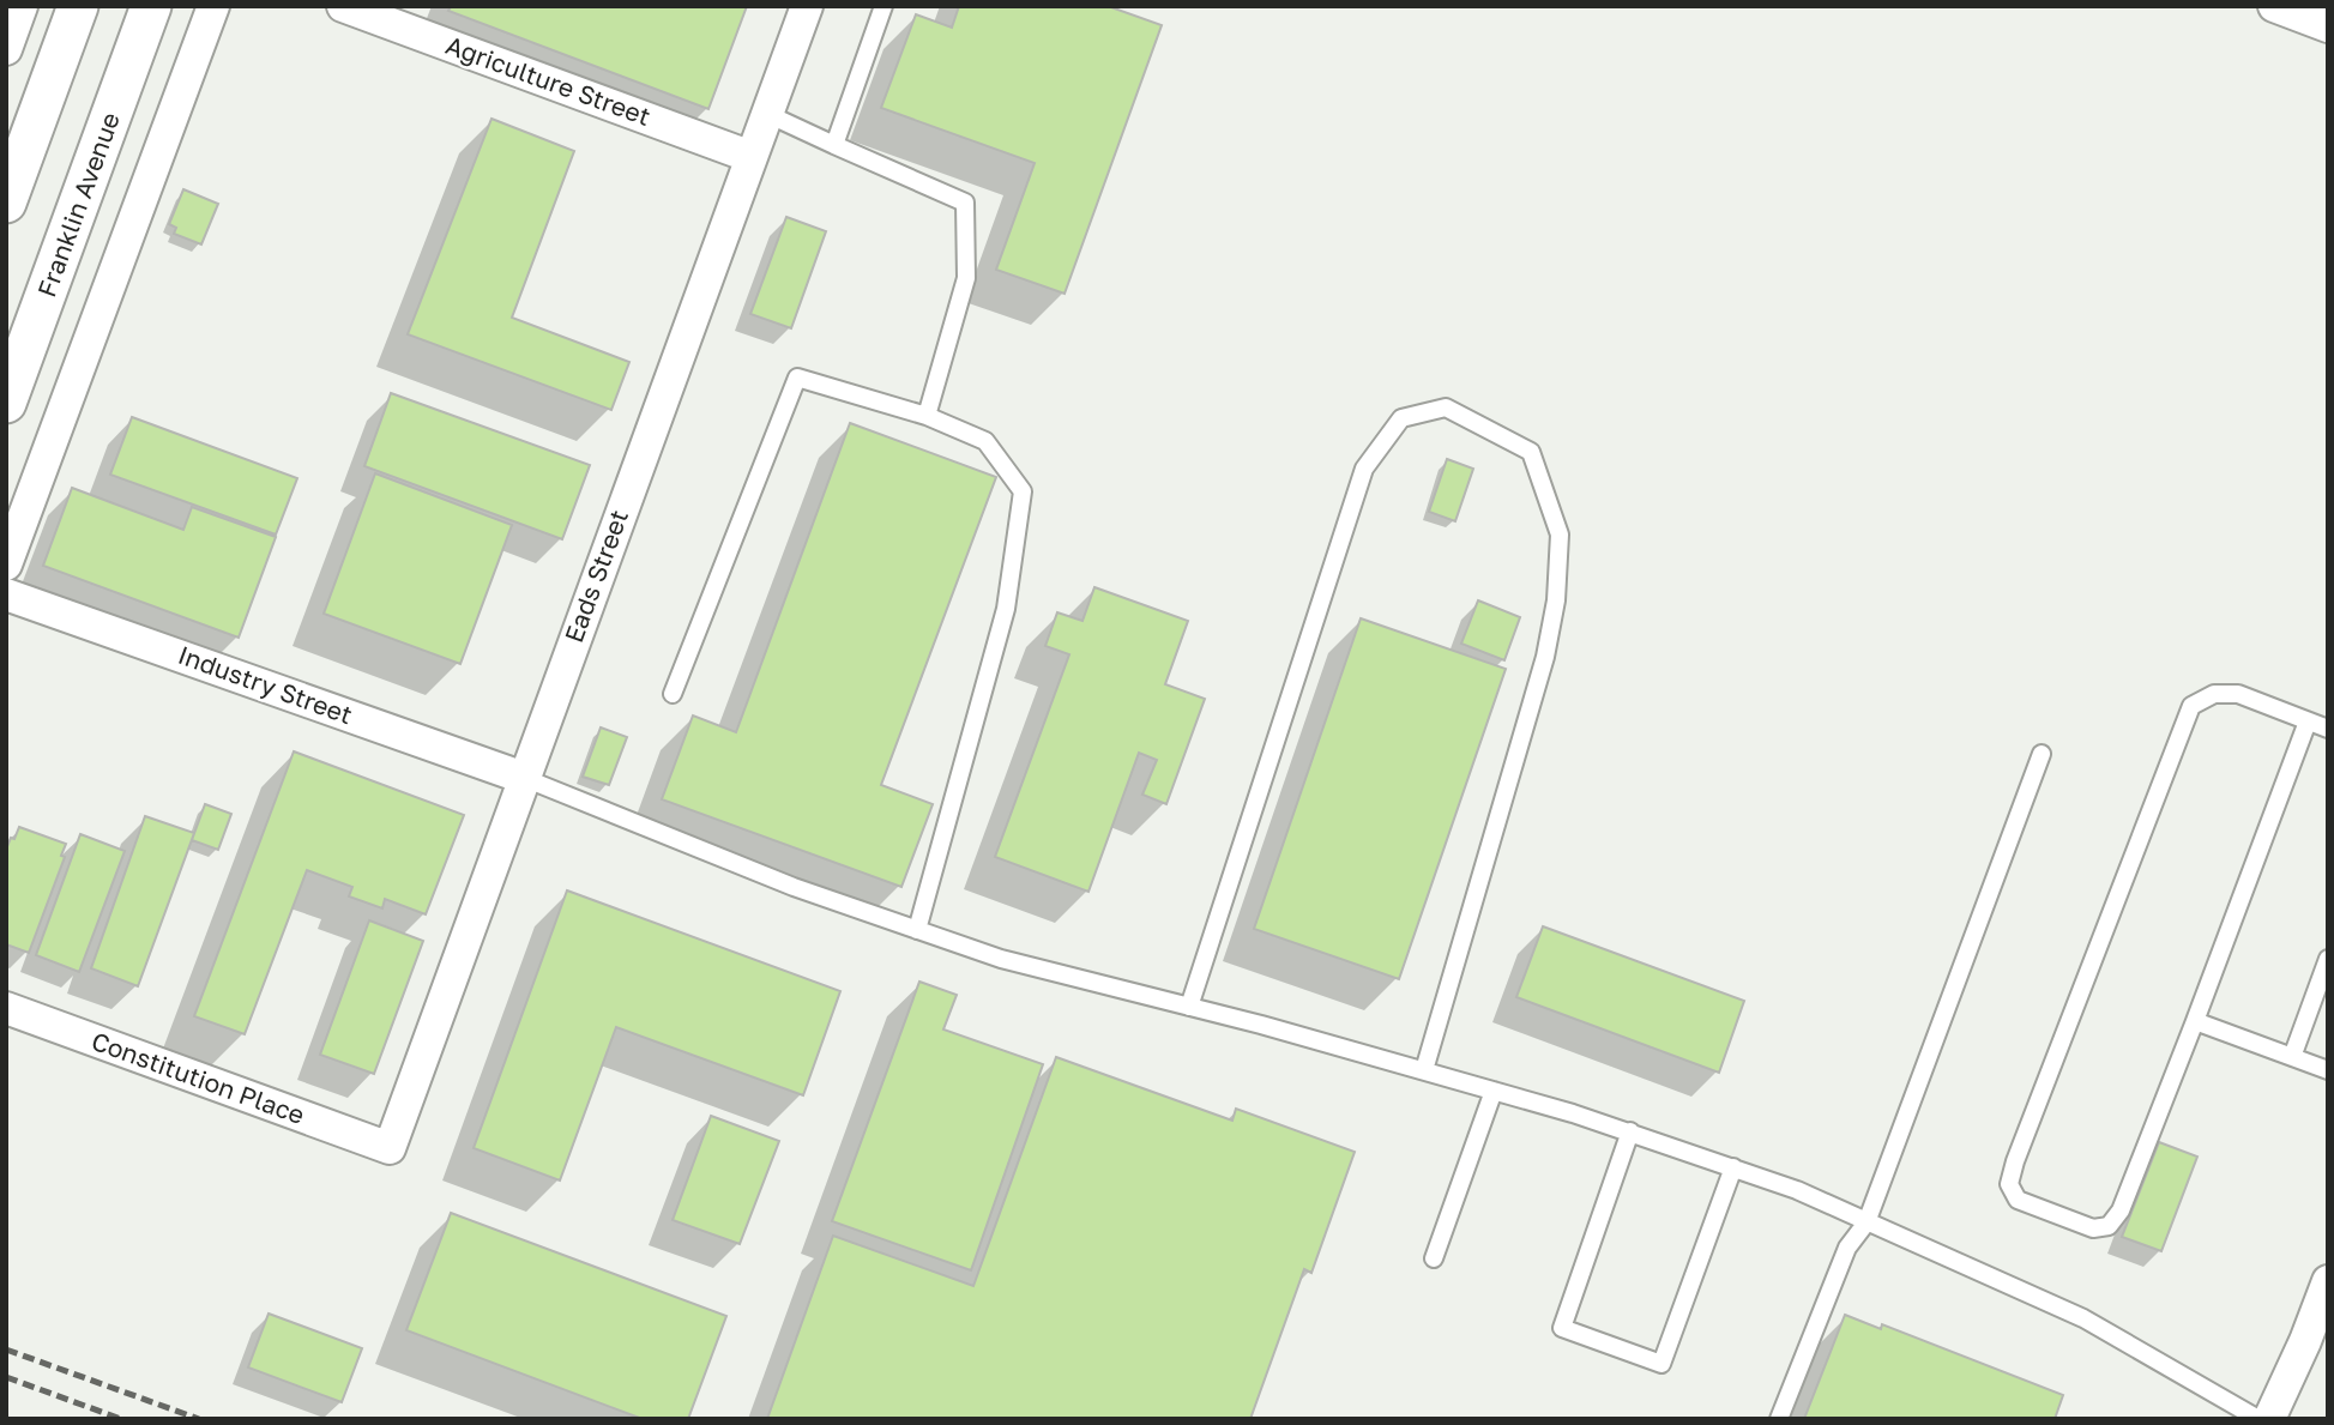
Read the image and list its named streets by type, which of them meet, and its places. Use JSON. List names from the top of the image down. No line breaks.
{"streets":{"street":["Agriculture Street","Franklin Avenue","Eads Street","Industry Street","Constitution Place"]},"crossings":[["Agriculture Street","Eads Street"],["Eads Street","Industry Street"],["Eads Street","Constitution Place"]]}
